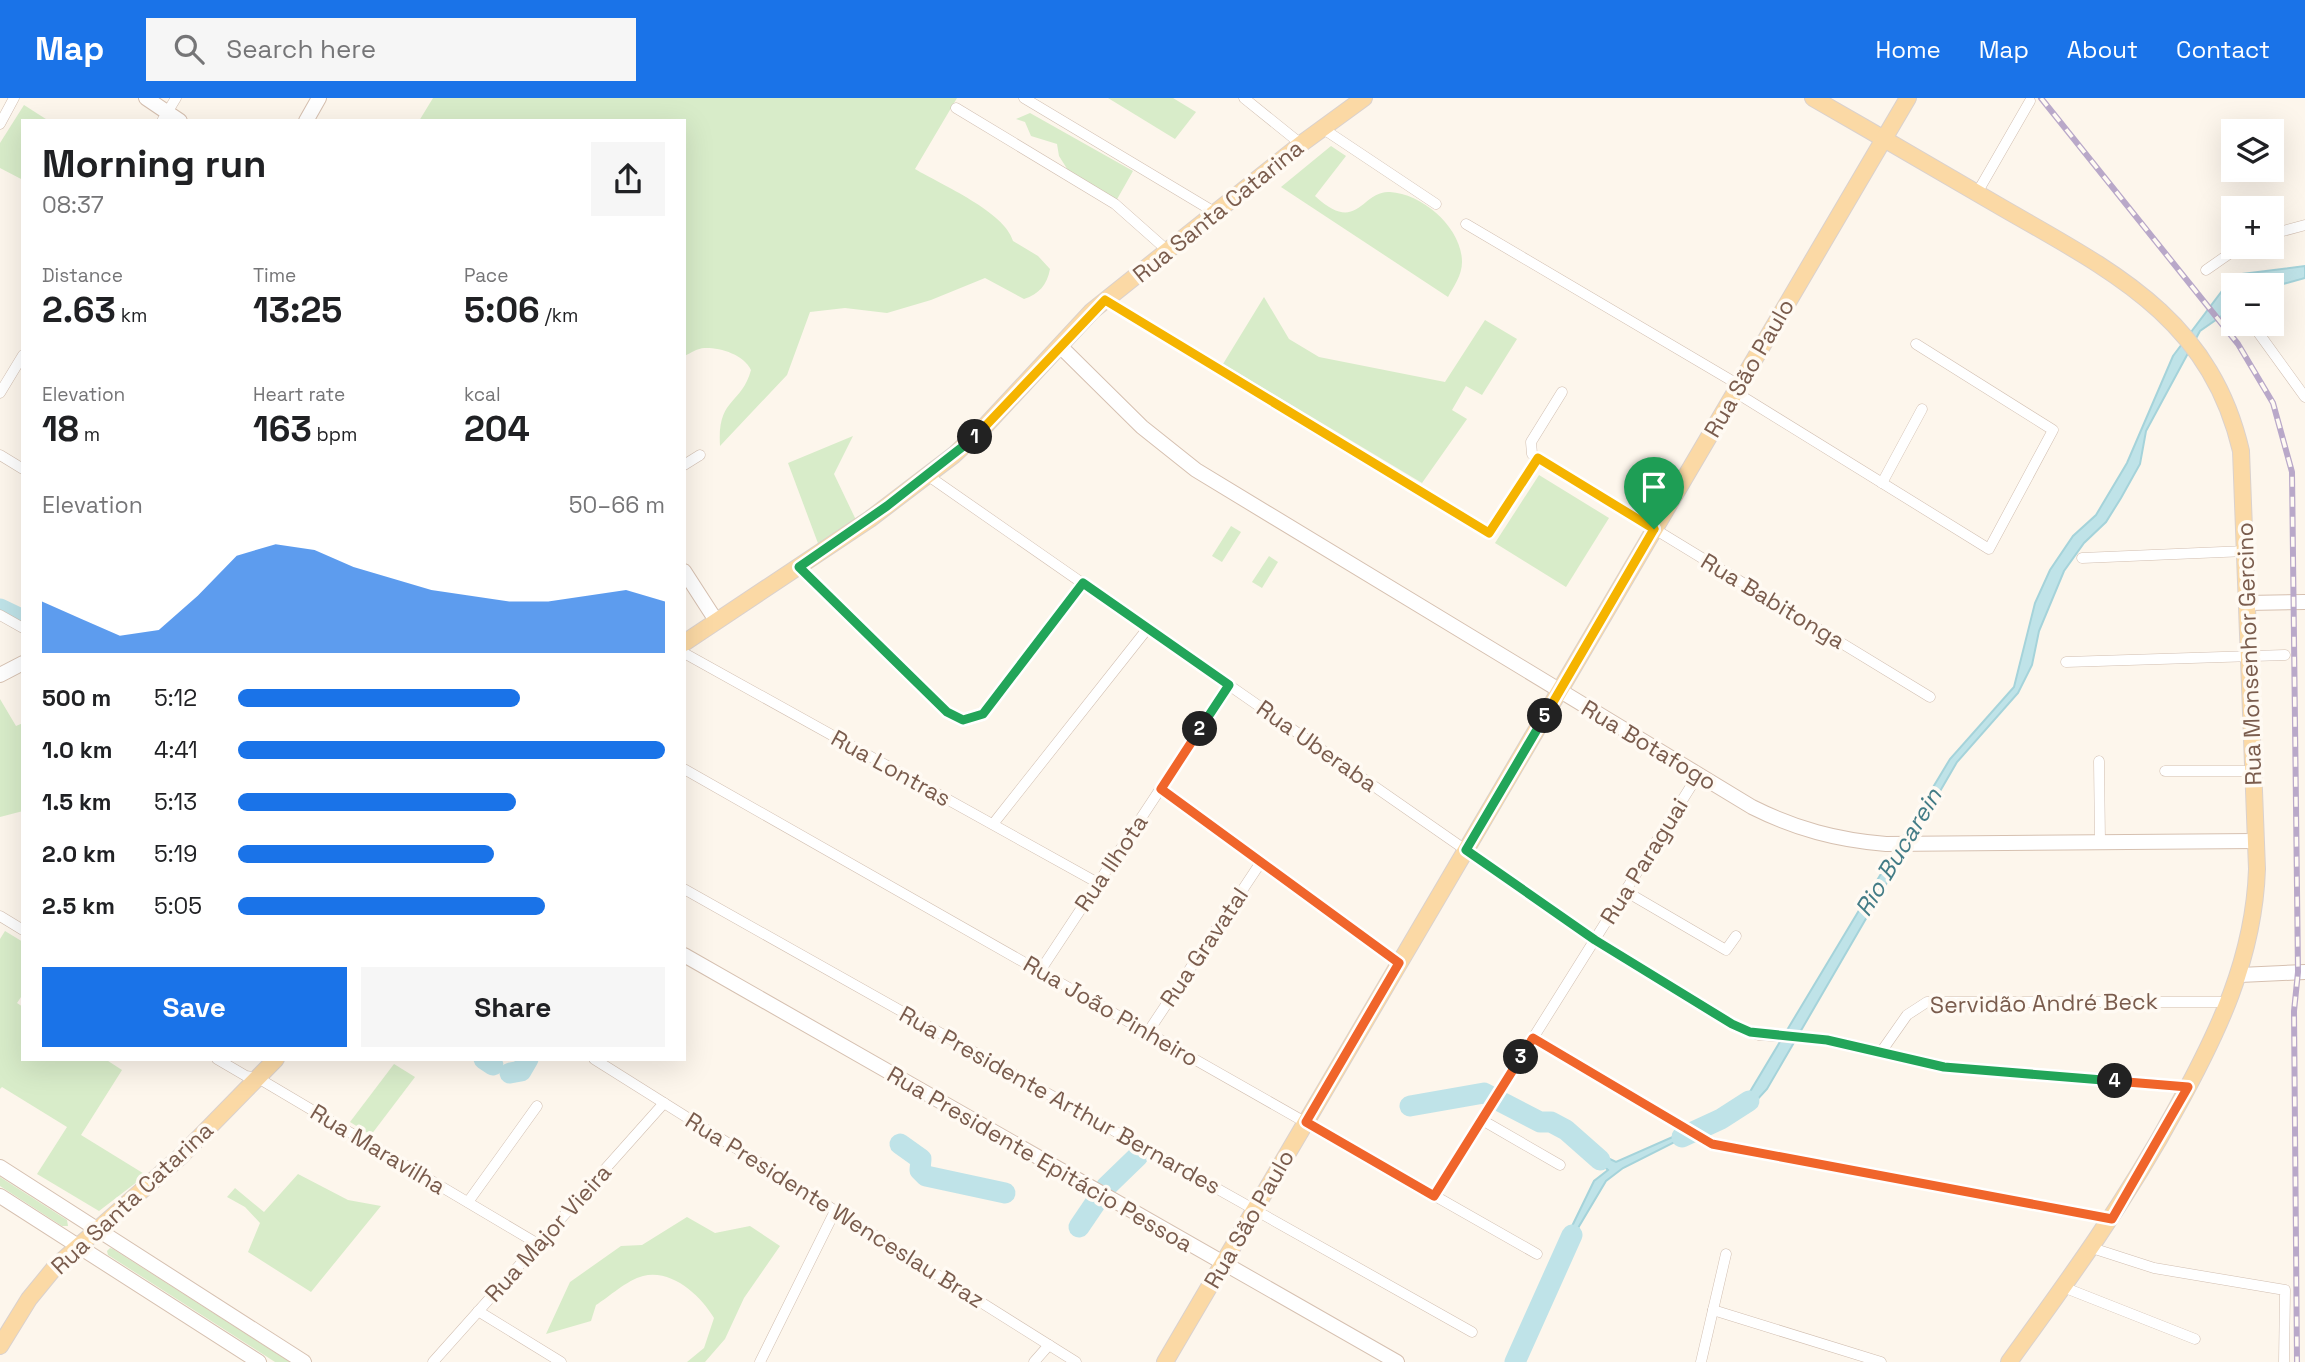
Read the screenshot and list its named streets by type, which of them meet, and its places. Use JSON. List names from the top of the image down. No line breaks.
{"streets":{"main road":["Rua Santa Catarina","Rua São Paulo","Rua Monsenhor Gercino"],"street":["Rua Babitonga","Rua Botafogo","Rua Uberaba","Rua Lontras","Rua Paraguai","Rua Ilhota","Rua Gravatal","Servidão André Beck","Rua João Pinheiro","Rua Presidente Arthur Bernardes","Rua Maravilha","Rua Presidente Epitácio Pessoa","Rua Presidente Wenceslau Braz","Rua Major Vieira"]},"crossings":[["Rua Santa Catarina","Rua Botafogo"],["Rua Santa Catarina","Rua Uberaba"],["Rua Santa Catarina","Rua Maravilha"],["Rua São Paulo","Rua Babitonga"],["Rua São Paulo","Rua Monsenhor Gercino"],["Rua São Paulo","Rua Botafogo"],["Rua São Paulo","Rua Uberaba"],["Rua São Paulo","Rua João Pinheiro"],["Rua São Paulo","Rua Presidente Arthur Bernardes"],["Rua São Paulo","Rua Presidente Epitácio Pessoa"],["Rua Monsenhor Gercino","Rua Botafogo"],["Rua Monsenhor Gercino","Rua Uberaba"],["Rua Monsenhor Gercino","Servidão André Beck"],["Rua Botafogo","Rua Paraguai"],["Rua Uberaba","Rua Paraguai"],["Rua Uberaba","Rua Ilhota"],["Rua Uberaba","Servidão André Beck"],["Rua Lontras","Rua Ilhota"],["Rua Paraguai","Rua João Pinheiro"],["Rua Ilhota","Rua João Pinheiro"],["Rua Gravatal","Rua João Pinheiro"],["Rua Maravilha","Rua Major Vieira"],["Rua Presidente Wenceslau Braz","Rua Major Vieira"]],"water":["Rio Bucarein"],"page":{"header":"Map","search":"Search here","nav":["Home","Map","About","Contact"],"map_buttons":["+","−"],"heading":["Morning run","08:37"],"stats":[["Distance","2.63 km"],["Time","13:25"],["Pace","5:06 /km"],["Elevation","18 m"],["Heart rate","163 bpm"],["kcal","204"]],"pins":["1","5","2","3","4"],"chart":["Elevation","50–66 m"],"list":[{"name":"500 m","note":"5:12"},{"name":"1.0 km","note":"4:41"},{"name":"1.5 km","note":"5:13"},{"name":"2.0 km","note":"5:19"},{"name":"2.5 km","note":"5:05"}],"buttons":["Save","Share"]}}
